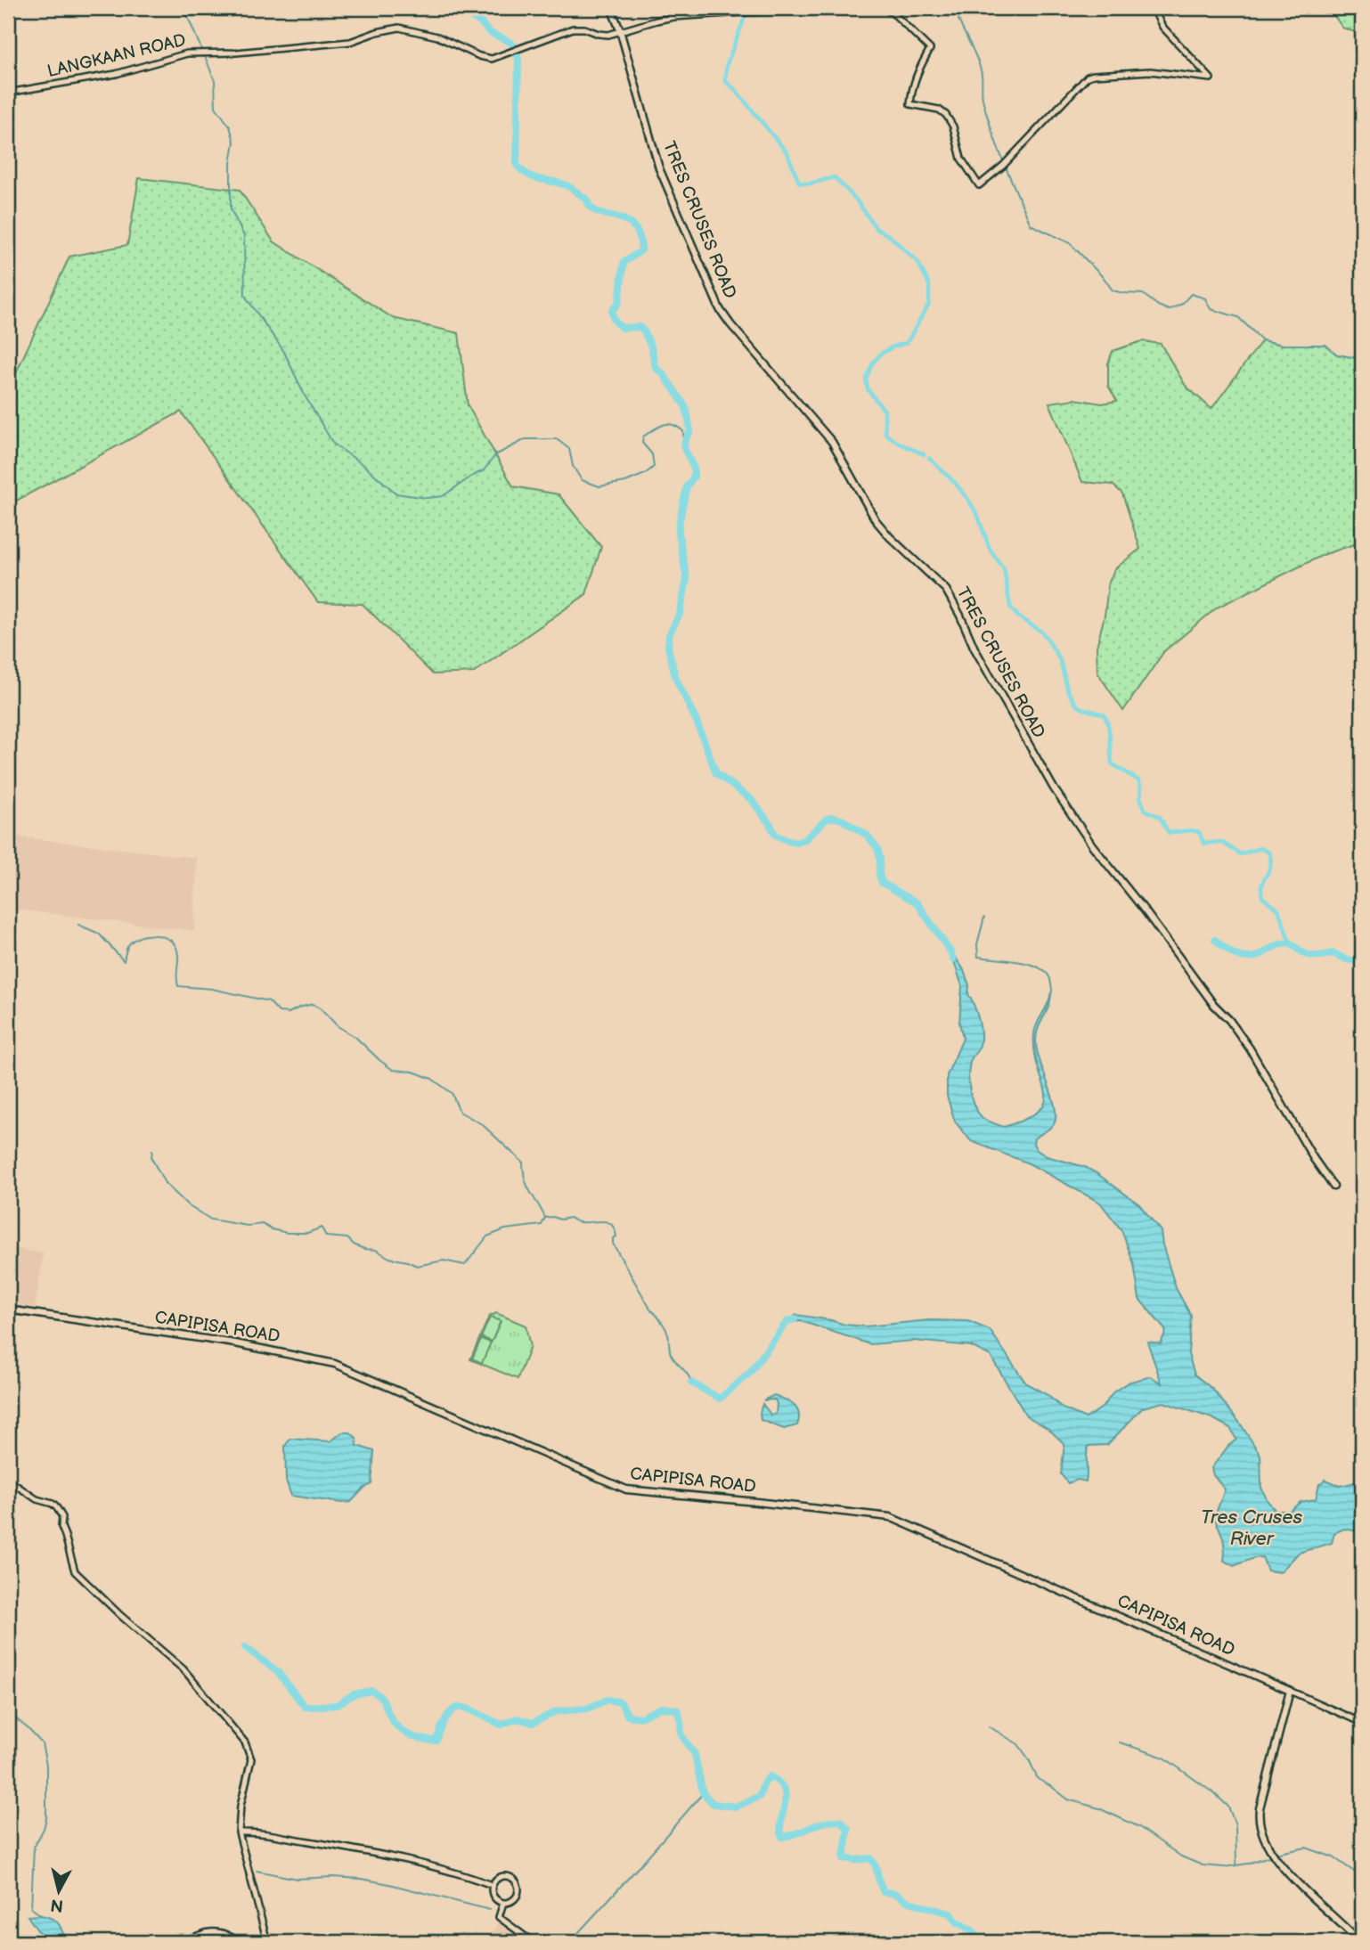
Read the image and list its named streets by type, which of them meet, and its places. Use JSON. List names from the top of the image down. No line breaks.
{"streets":{"main road":["TRES CRUSES ROAD","CAPIPISA ROAD"],"street":["LANGKAAN ROAD"]},"crossings":[["LANGKAAN ROAD","TRES CRUSES ROAD"]],"water":["Tres Cruses River"],"north":"bottom"}
